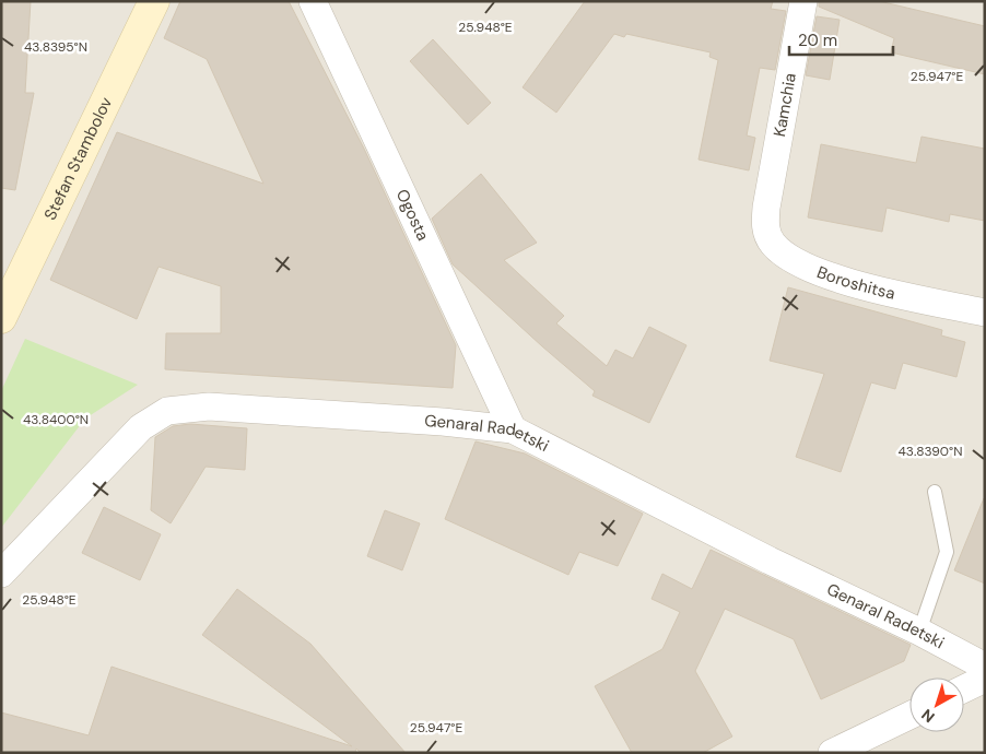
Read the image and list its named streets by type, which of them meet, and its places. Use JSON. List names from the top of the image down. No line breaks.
{"streets":{"main road":["Stefan Stambolov"],"street":["Kamchia","Ogosta","Boroshitsa","Genaral Radetski"]},"crossings":[["Kamchia","Boroshitsa"],["Ogosta","Genaral Radetski"]],"scale_bar":"20 m","north":"bottom left","coordinates":["25.948°E","43.8395°N","25.947°E","43.8400°N","43.8390°N"]}
